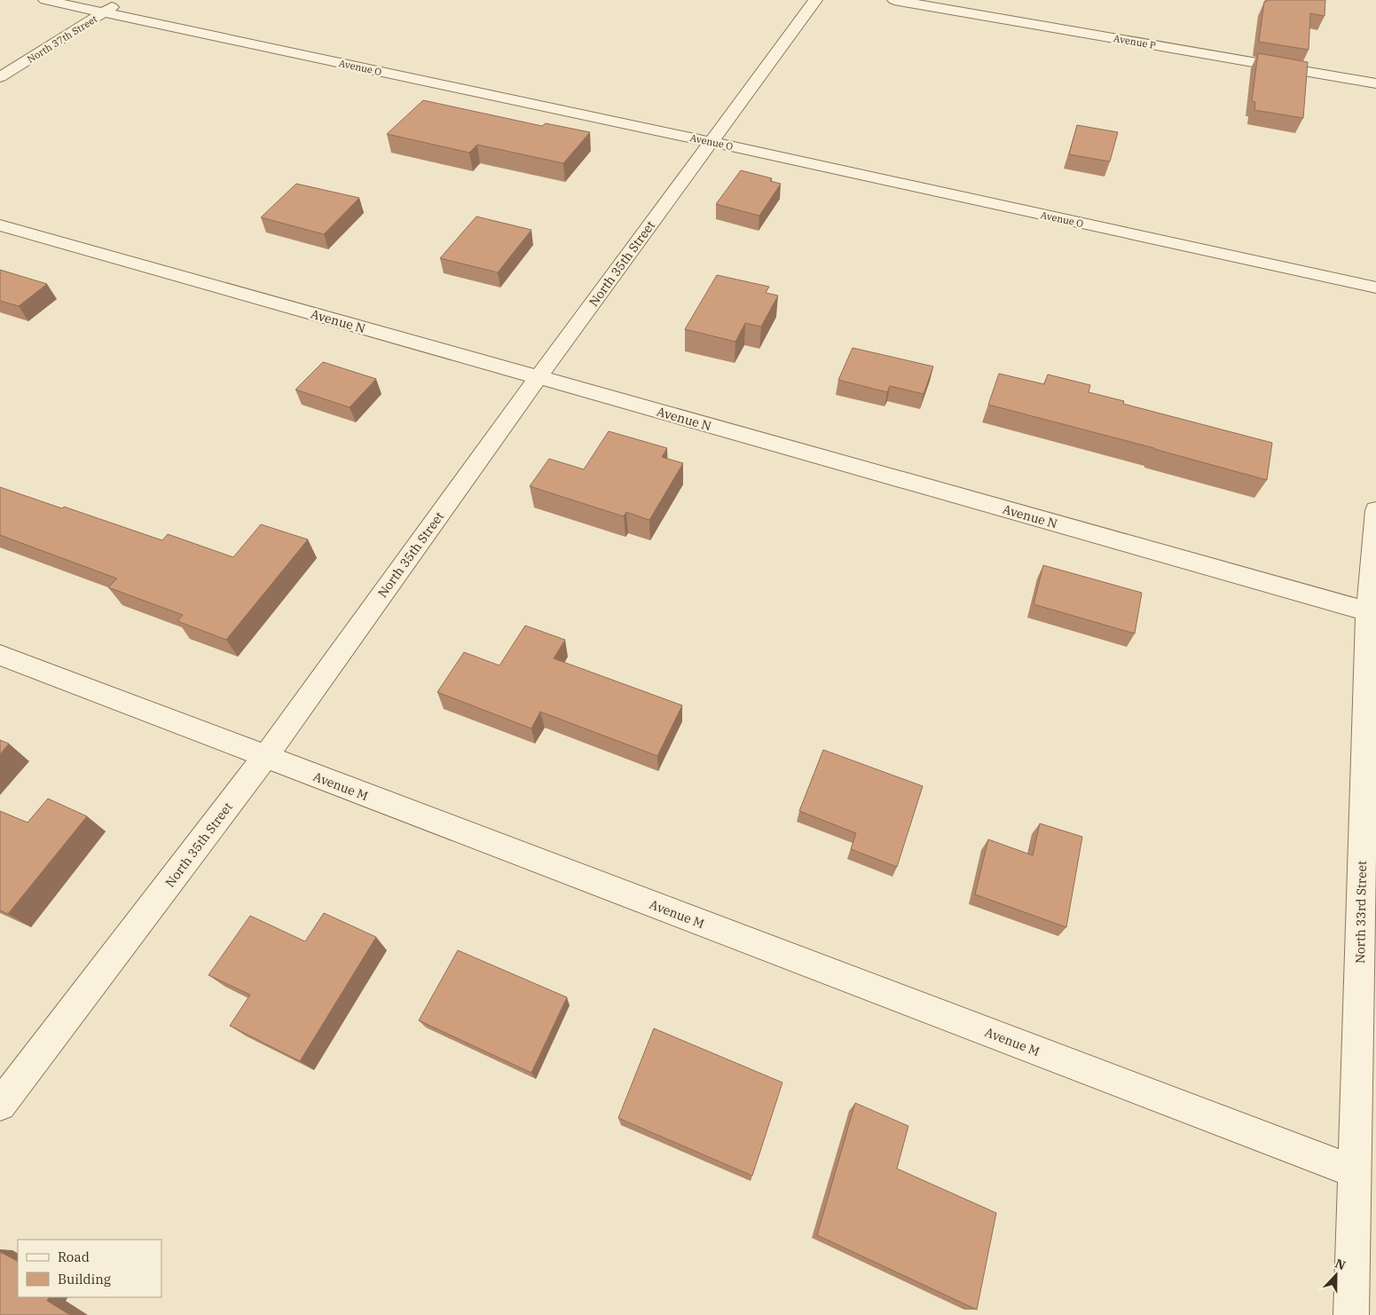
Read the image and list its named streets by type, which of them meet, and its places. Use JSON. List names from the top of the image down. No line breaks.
{"streets":{"street":["North 37th Street","Avenue P","Avenue O","North 35th Street","Avenue N","Avenue M","North 33rd Street"]},"crossings":[["North 37th Street","Avenue O"],["Avenue O","North 35th Street"],["North 35th Street","Avenue N"],["North 35th Street","Avenue M"],["Avenue N","North 33rd Street"],["Avenue M","North 33rd Street"]],"legend":["Road","Building"],"north":"top"}
